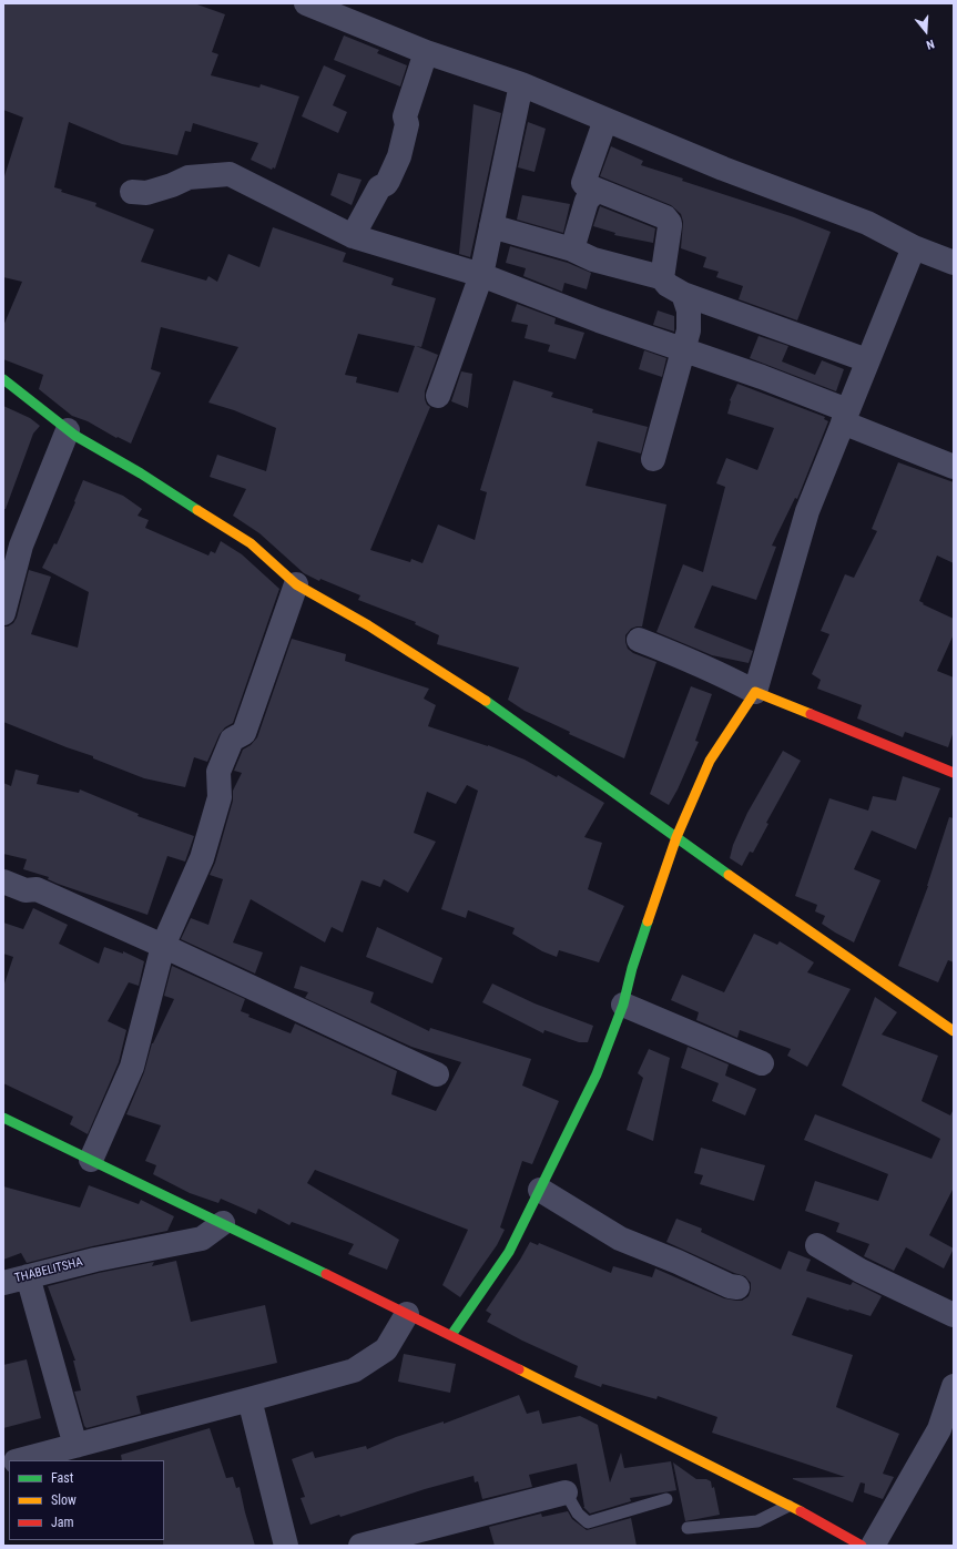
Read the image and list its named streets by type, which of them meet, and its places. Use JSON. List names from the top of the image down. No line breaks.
{"streets":{"street":["THABELITSHA"]},"legend":["Fast","Slow","Jam"],"north":"bottom"}
